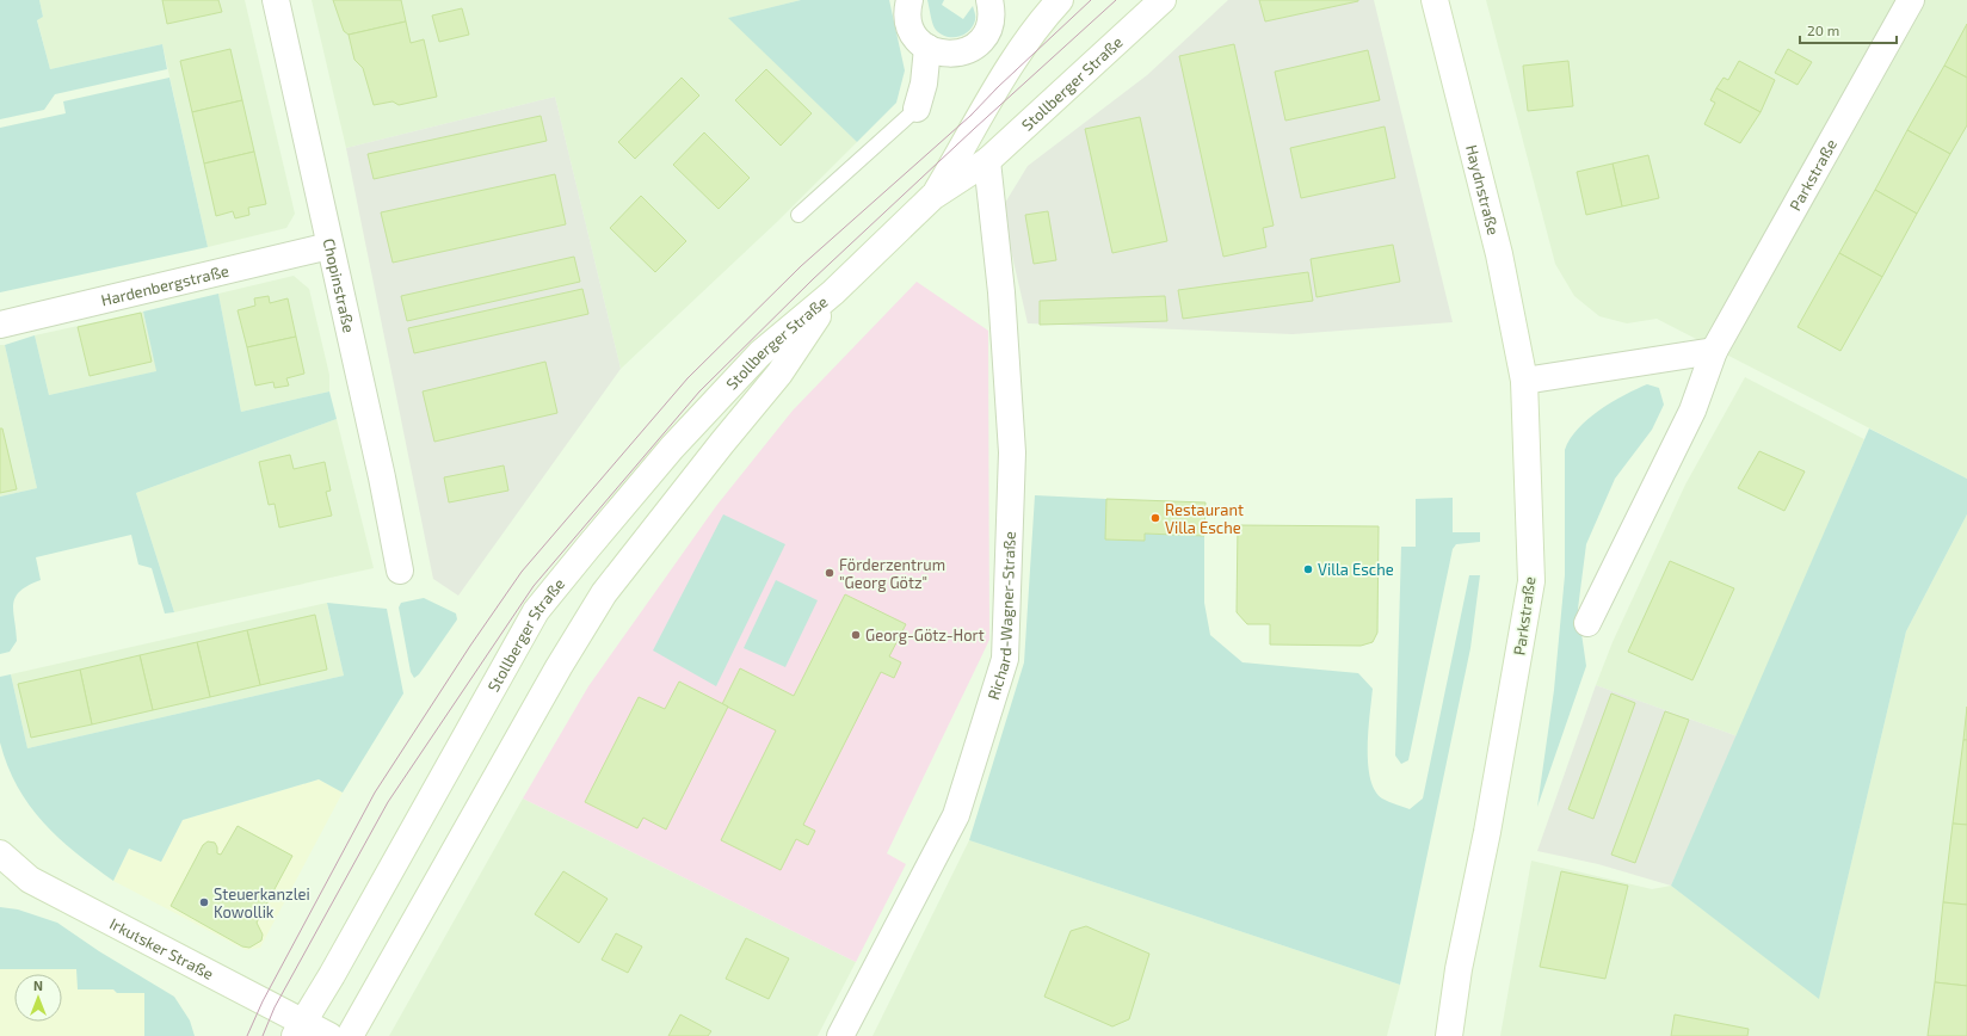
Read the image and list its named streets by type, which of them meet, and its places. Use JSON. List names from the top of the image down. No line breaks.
{"streets":{"street":["Stollberger Straße","Parkstraße","Haydnstraße","Hardenbergstraße","Chopinstraße","Richard-Wagner-Straße","Irkutsker Straße"]},"crossings":[["Stollberger Straße","Richard-Wagner-Straße"],["Stollberger Straße","Irkutsker Straße"],["Parkstraße","Haydnstraße"],["Hardenbergstraße","Chopinstraße"]],"places":["Restaurant Villa Esche","Villa Esche","Förderzentrum \"Georg Götz\"","Georg-Götz-Hort","Steuerkanzlei Kowollik"],"scale_bar":"20 m","north":"top"}
